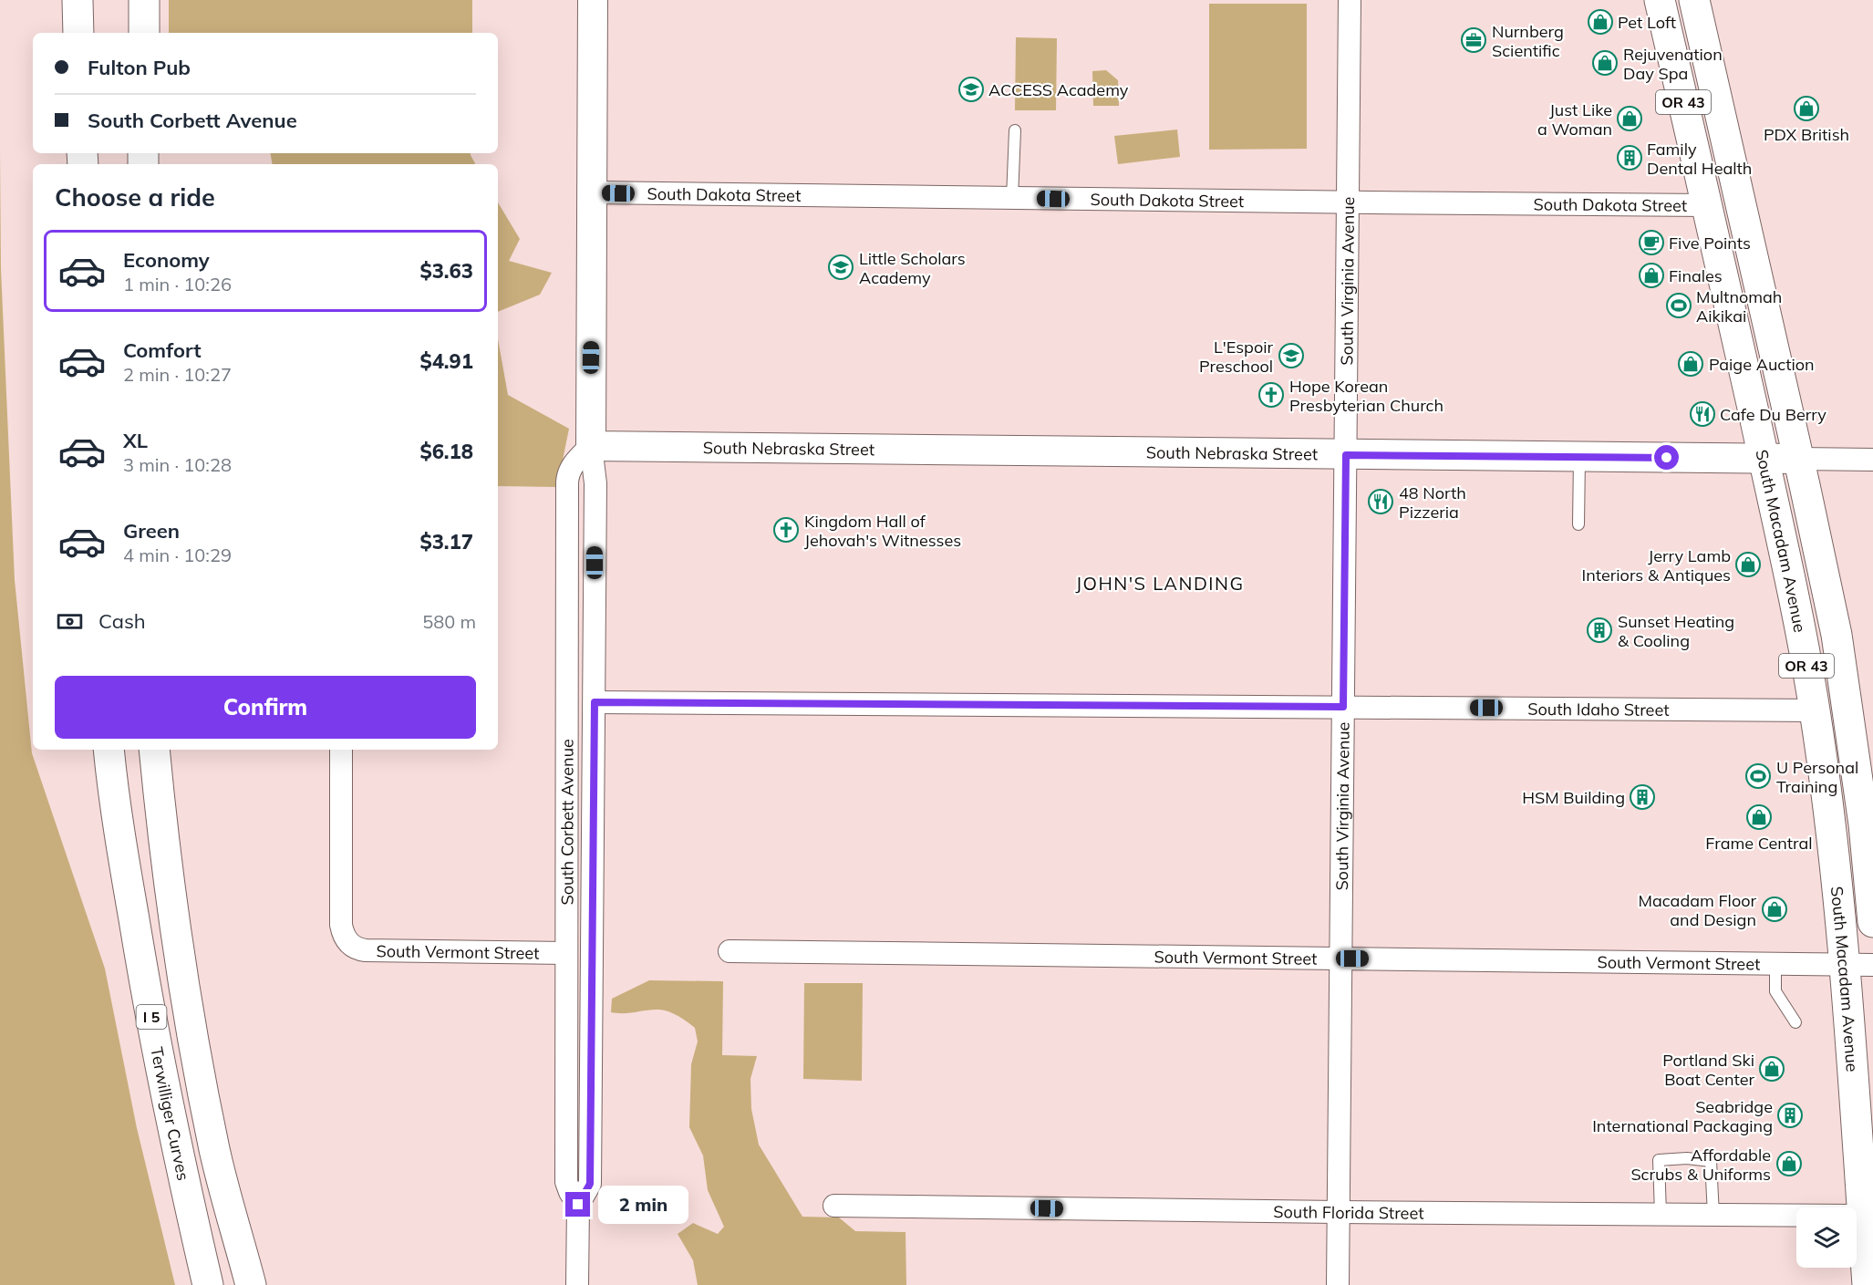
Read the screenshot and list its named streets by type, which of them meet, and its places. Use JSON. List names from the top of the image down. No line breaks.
{"streets":{"main road":["OR 43","South Macadam Avenue","I 5","Terwilliger Curves"],"street":["South Dakota Street","South Virginia Avenue","South Nebraska Street","South Idaho Street","South Corbett Avenue","South Vermont Street","South Florida Street"]},"crossings":[["South Dakota Street","South Virginia Avenue"],["South Dakota Street","South Macadam Avenue"],["South Dakota Street","South Corbett Avenue"],["South Virginia Avenue","South Nebraska Street"],["South Virginia Avenue","South Idaho Street"],["South Virginia Avenue","South Vermont Street"],["South Virginia Avenue","South Florida Street"],["South Nebraska Street","South Macadam Avenue"],["South Nebraska Street","South Corbett Avenue"],["South Macadam Avenue","South Idaho Street"],["South Macadam Avenue","South Vermont Street"],["South Macadam Avenue","South Florida Street"],["South Idaho Street","South Corbett Avenue"],["South Corbett Avenue","South Vermont Street"]],"districts":["JOHN'S LANDING"],"places":{"shop":["Pet Loft","Rejuvenation Day Spa","PDX British","Just Like a Woman","Finales","Paige Auction","Jerry Lamb Interiors & Antiques","Frame Central","Macadam Floor and Design","Portland Ski Boat Center","Affordable Scrubs & Uniforms"],"office":["Nurnberg Scientific"],"school or university":["ACCESS Academy","Little Scholars Academy","L'Espoir Preschool"],"building":["Family Dental Health","Sunset Heating & Cooling","HSM Building","Seabridge International Packaging"],"cafe":["Five Points"],"sports":["Multnomah Aikikai","U Personal Training"],"church":["Hope Korean Presbyterian Church","Kingdom Hall of Jehovah's Witnesses"],"restaurant":["Cafe Du Berry","48 North Pizzeria"]},"page":{"banner":["Fulton Pub","South Corbett Avenue"],"heading":"Choose a ride","list":[{"name":"Economy","note":"1 min · 10:26","value":"$3.63"},{"name":"Comfort","note":"2 min · 10:27","value":"$4.91"},{"name":"XL","note":"3 min · 10:28","value":"$6.18"},{"name":"Green","note":"4 min · 10:29","value":"$3.17"}],"pay":["Cash","580 m"],"buttons":"Confirm","bubble":"2 min"}}
